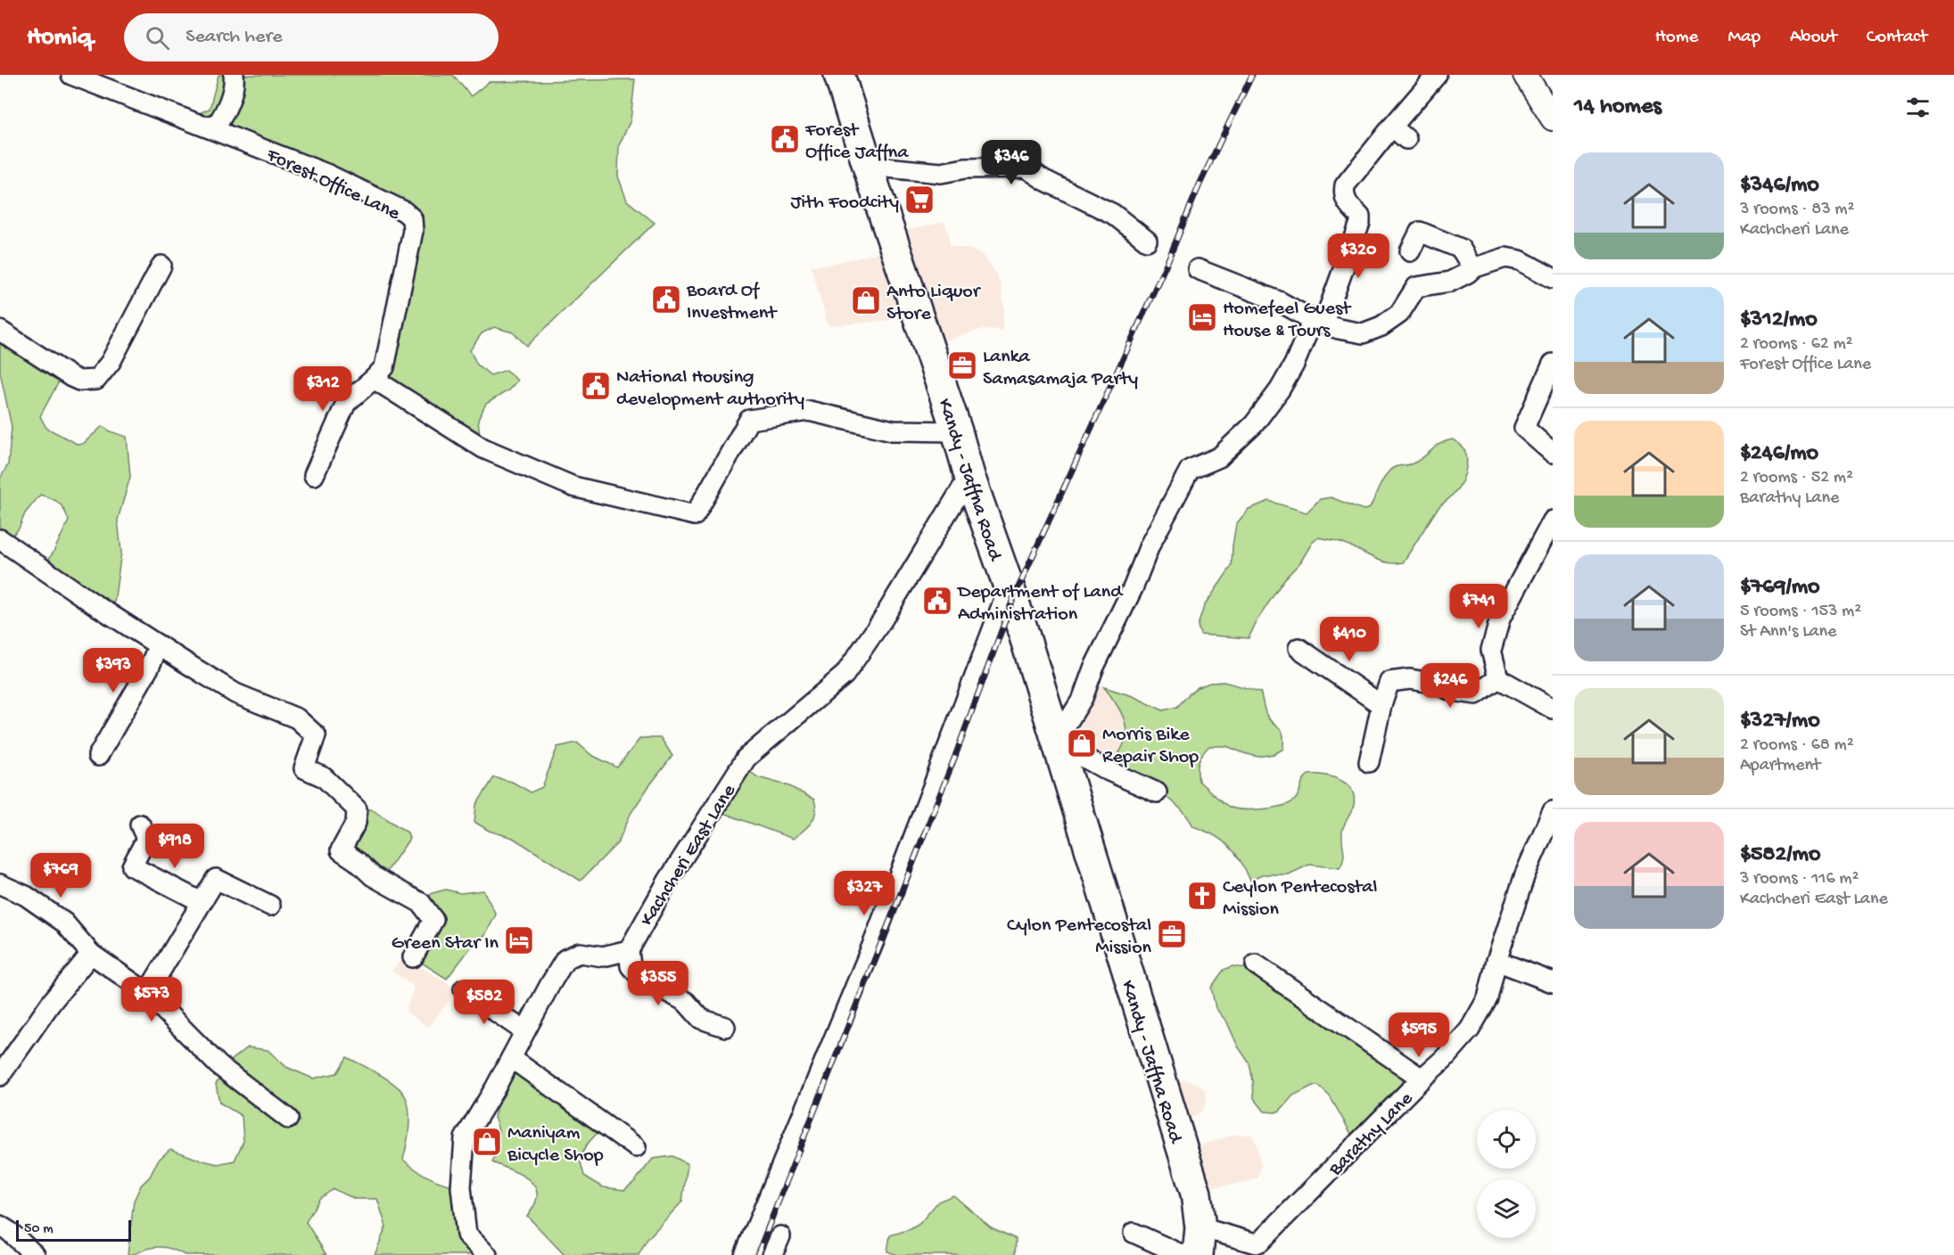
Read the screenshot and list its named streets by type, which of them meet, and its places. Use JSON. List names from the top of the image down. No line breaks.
{"streets":{"highway":["Kandy - Jaffna Road"],"street":["Forest Office Lane","Kachcheri East Lane","Barathy Lane"]},"crossings":[["Kandy - Jaffna Road","Kachcheri East Lane"],["Kandy - Jaffna Road","Barathy Lane"]],"places":{"public building":["Forest Office Jaffna","Board Of Investment","National Housing development authority","Department of Land Administration"],"supermarket":["Jith Foodcity"],"shop":["Anto Liquor Store","Morris Bike Repair Shop","Maniyam Bicycle Shop"],"hotel":["Homefeel Guest House & Tours","Green Star In"],"office":["Lanka Samasamaja Party","Cylon Pentecostal Mission"],"church":["Ceylon Pentecostal Mission"]},"scale_bar":"50 m","page":{"header":"Homiq","search":"Search here","nav":["Home","Map","About","Contact"],"heading":"14 homes","list":[{"name":"$346/mo","note":"3 rooms · 83 m² · Kachcheri Lane"},{"name":"$312/mo","note":"2 rooms · 62 m² · Forest Office Lane"},{"name":"$246/mo","note":"2 rooms · 52 m² · Barathy Lane"},{"name":"$769/mo","note":"5 rooms · 153 m² · St Ann's Lane"},{"name":"$327/mo","note":"2 rooms · 68 m² · Apartment"},{"name":"$582/mo","note":"3 rooms · 116 m² · Kachcheri East Lane"}],"price":["$346","$320","$312","$741","$410","$393","$246","$918","$769","$327","$355","$573","$582","$595"],"scale":"50 m"}}
